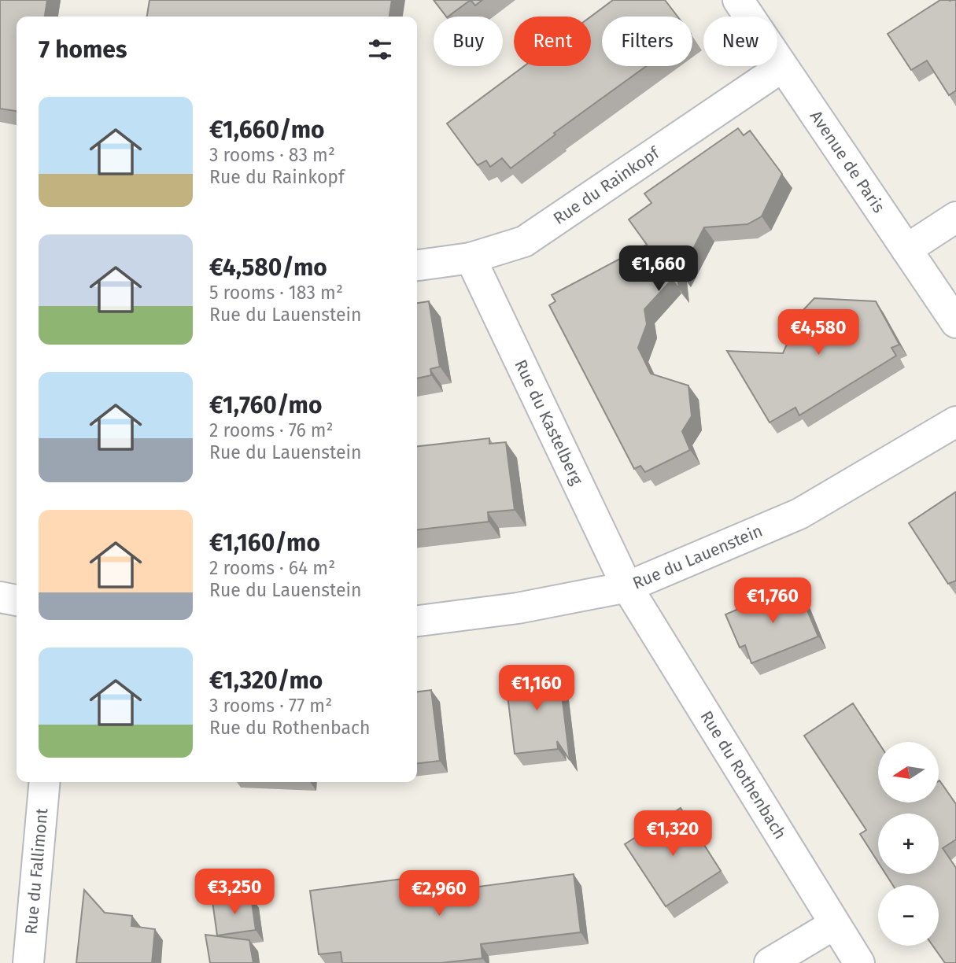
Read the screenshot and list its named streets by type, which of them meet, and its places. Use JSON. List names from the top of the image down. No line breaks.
{"streets":{"street":["Avenue de Paris","Rue du Rainkopf","Rue du Kastelberg","Rue du Lauenstein","Rue du Rothenbach","Rue du Fallimont"]},"crossings":[["Avenue de Paris","Rue du Rainkopf"],["Rue du Rainkopf","Rue du Kastelberg"],["Rue du Kastelberg","Rue du Lauenstein"],["Rue du Kastelberg","Rue du Rothenbach"],["Rue du Lauenstein","Rue du Rothenbach"]],"north":"left","page":{"chip":["Buy","Rent","Filters","New"],"heading":"7 homes","list":[{"name":"€1,660/mo","note":"3 rooms · 83 m² · Rue du Rainkopf"},{"name":"€4,580/mo","note":"5 rooms · 183 m² · Rue du Lauenstein"},{"name":"€1,760/mo","note":"2 rooms · 76 m² · Rue du Lauenstein"},{"name":"€1,160/mo","note":"2 rooms · 64 m² · Rue du Lauenstein"},{"name":"€1,320/mo","note":"3 rooms · 77 m² · Rue du Rothenbach"}],"price":["€1,660","€4,580","€1,760","€1,160","€1,320","€3,250","€2,960"],"map_buttons":["+","−"]}}
